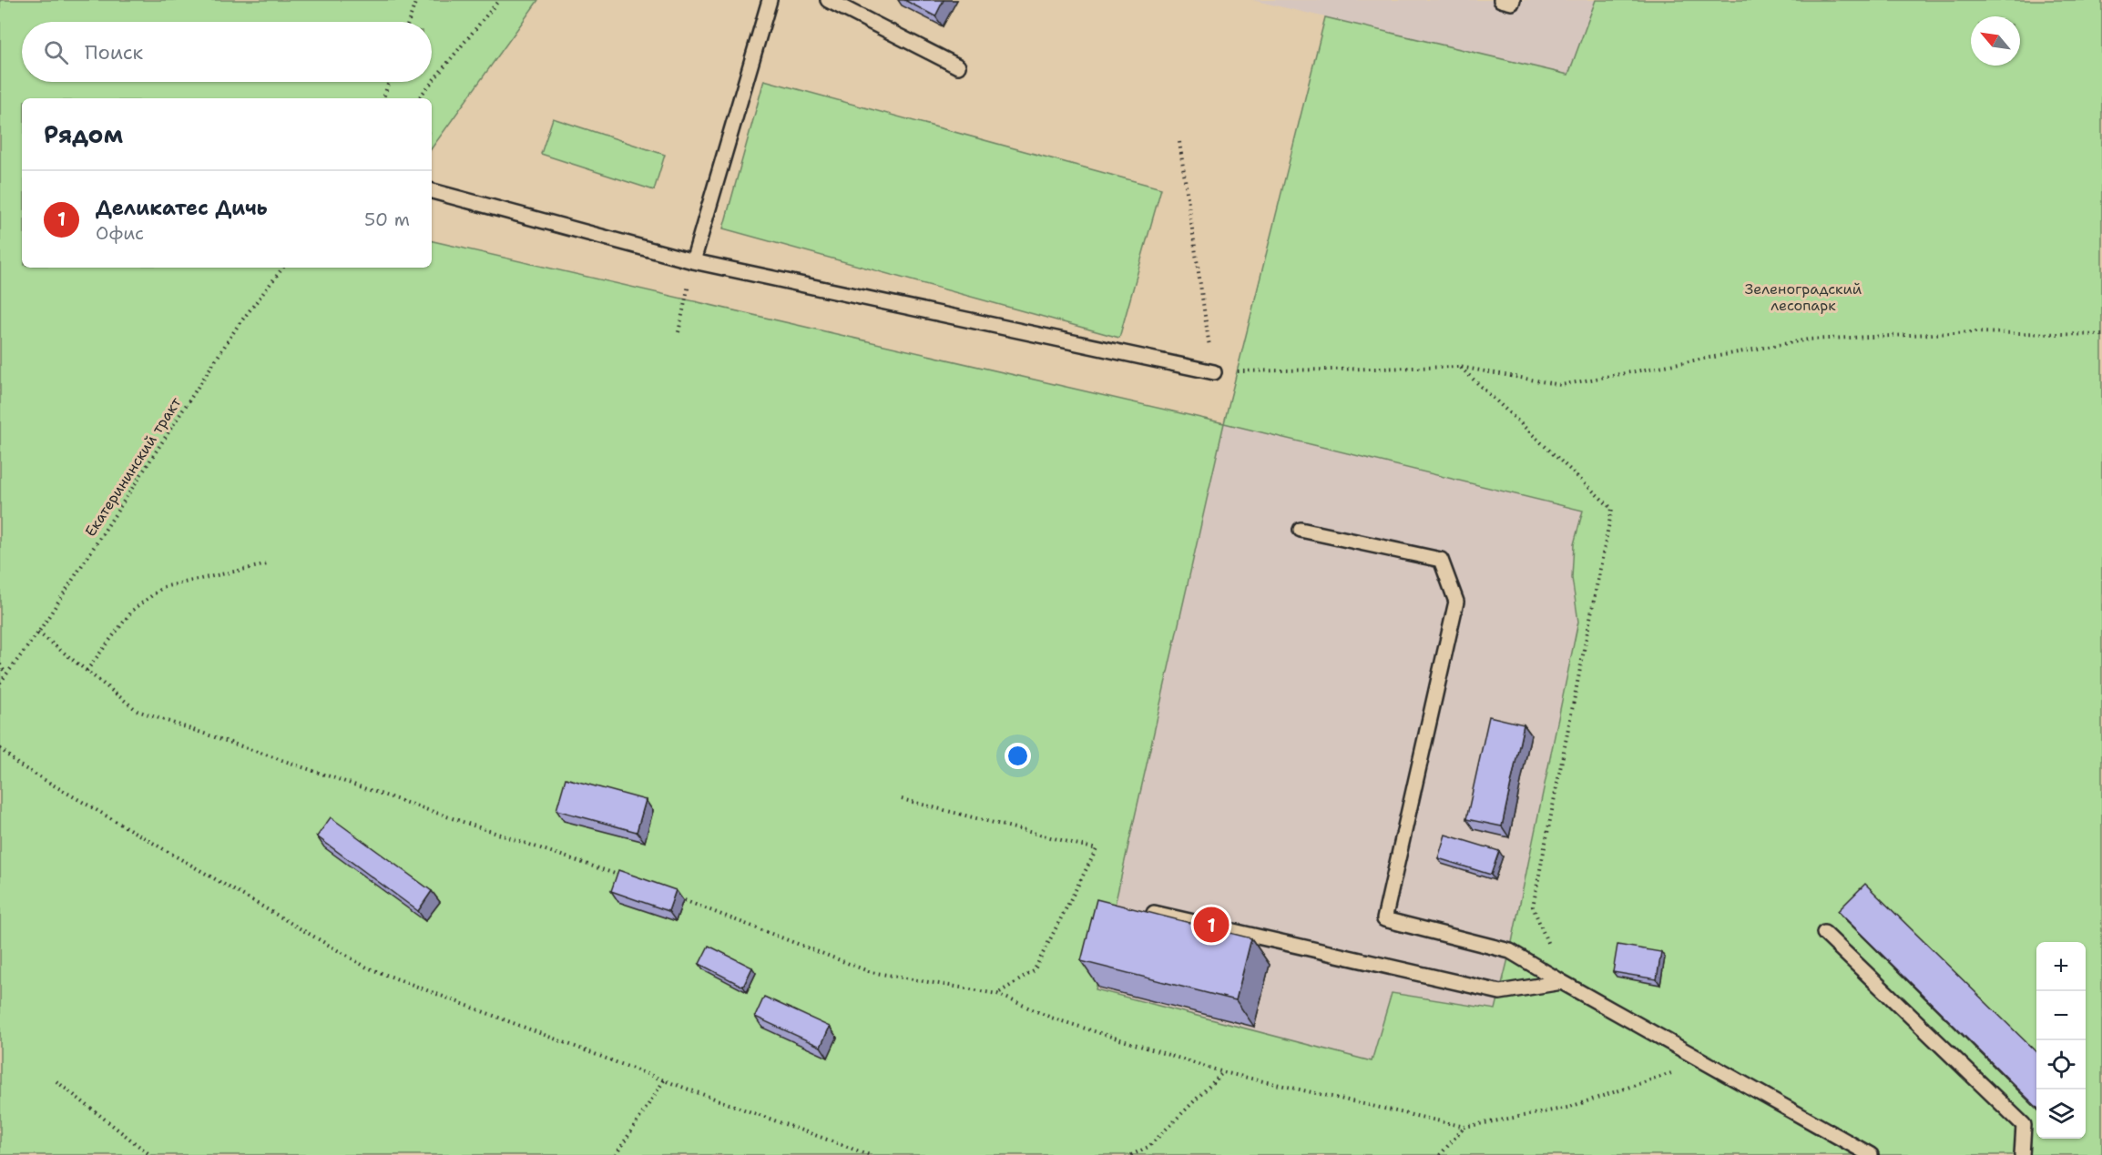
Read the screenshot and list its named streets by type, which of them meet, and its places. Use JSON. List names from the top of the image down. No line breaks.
{"streets":{"path":["Екатерининский тракт"]},"parks":["Зеленоградский лесопарк"],"north":"top left","page":{"search":"Поиск","heading":"Рядом","list":[{"mark":"1","name":"Деликатес Дичь","note":"Офис","value":"50 m"}],"pins":"1","map_buttons":["+","−"]}}
